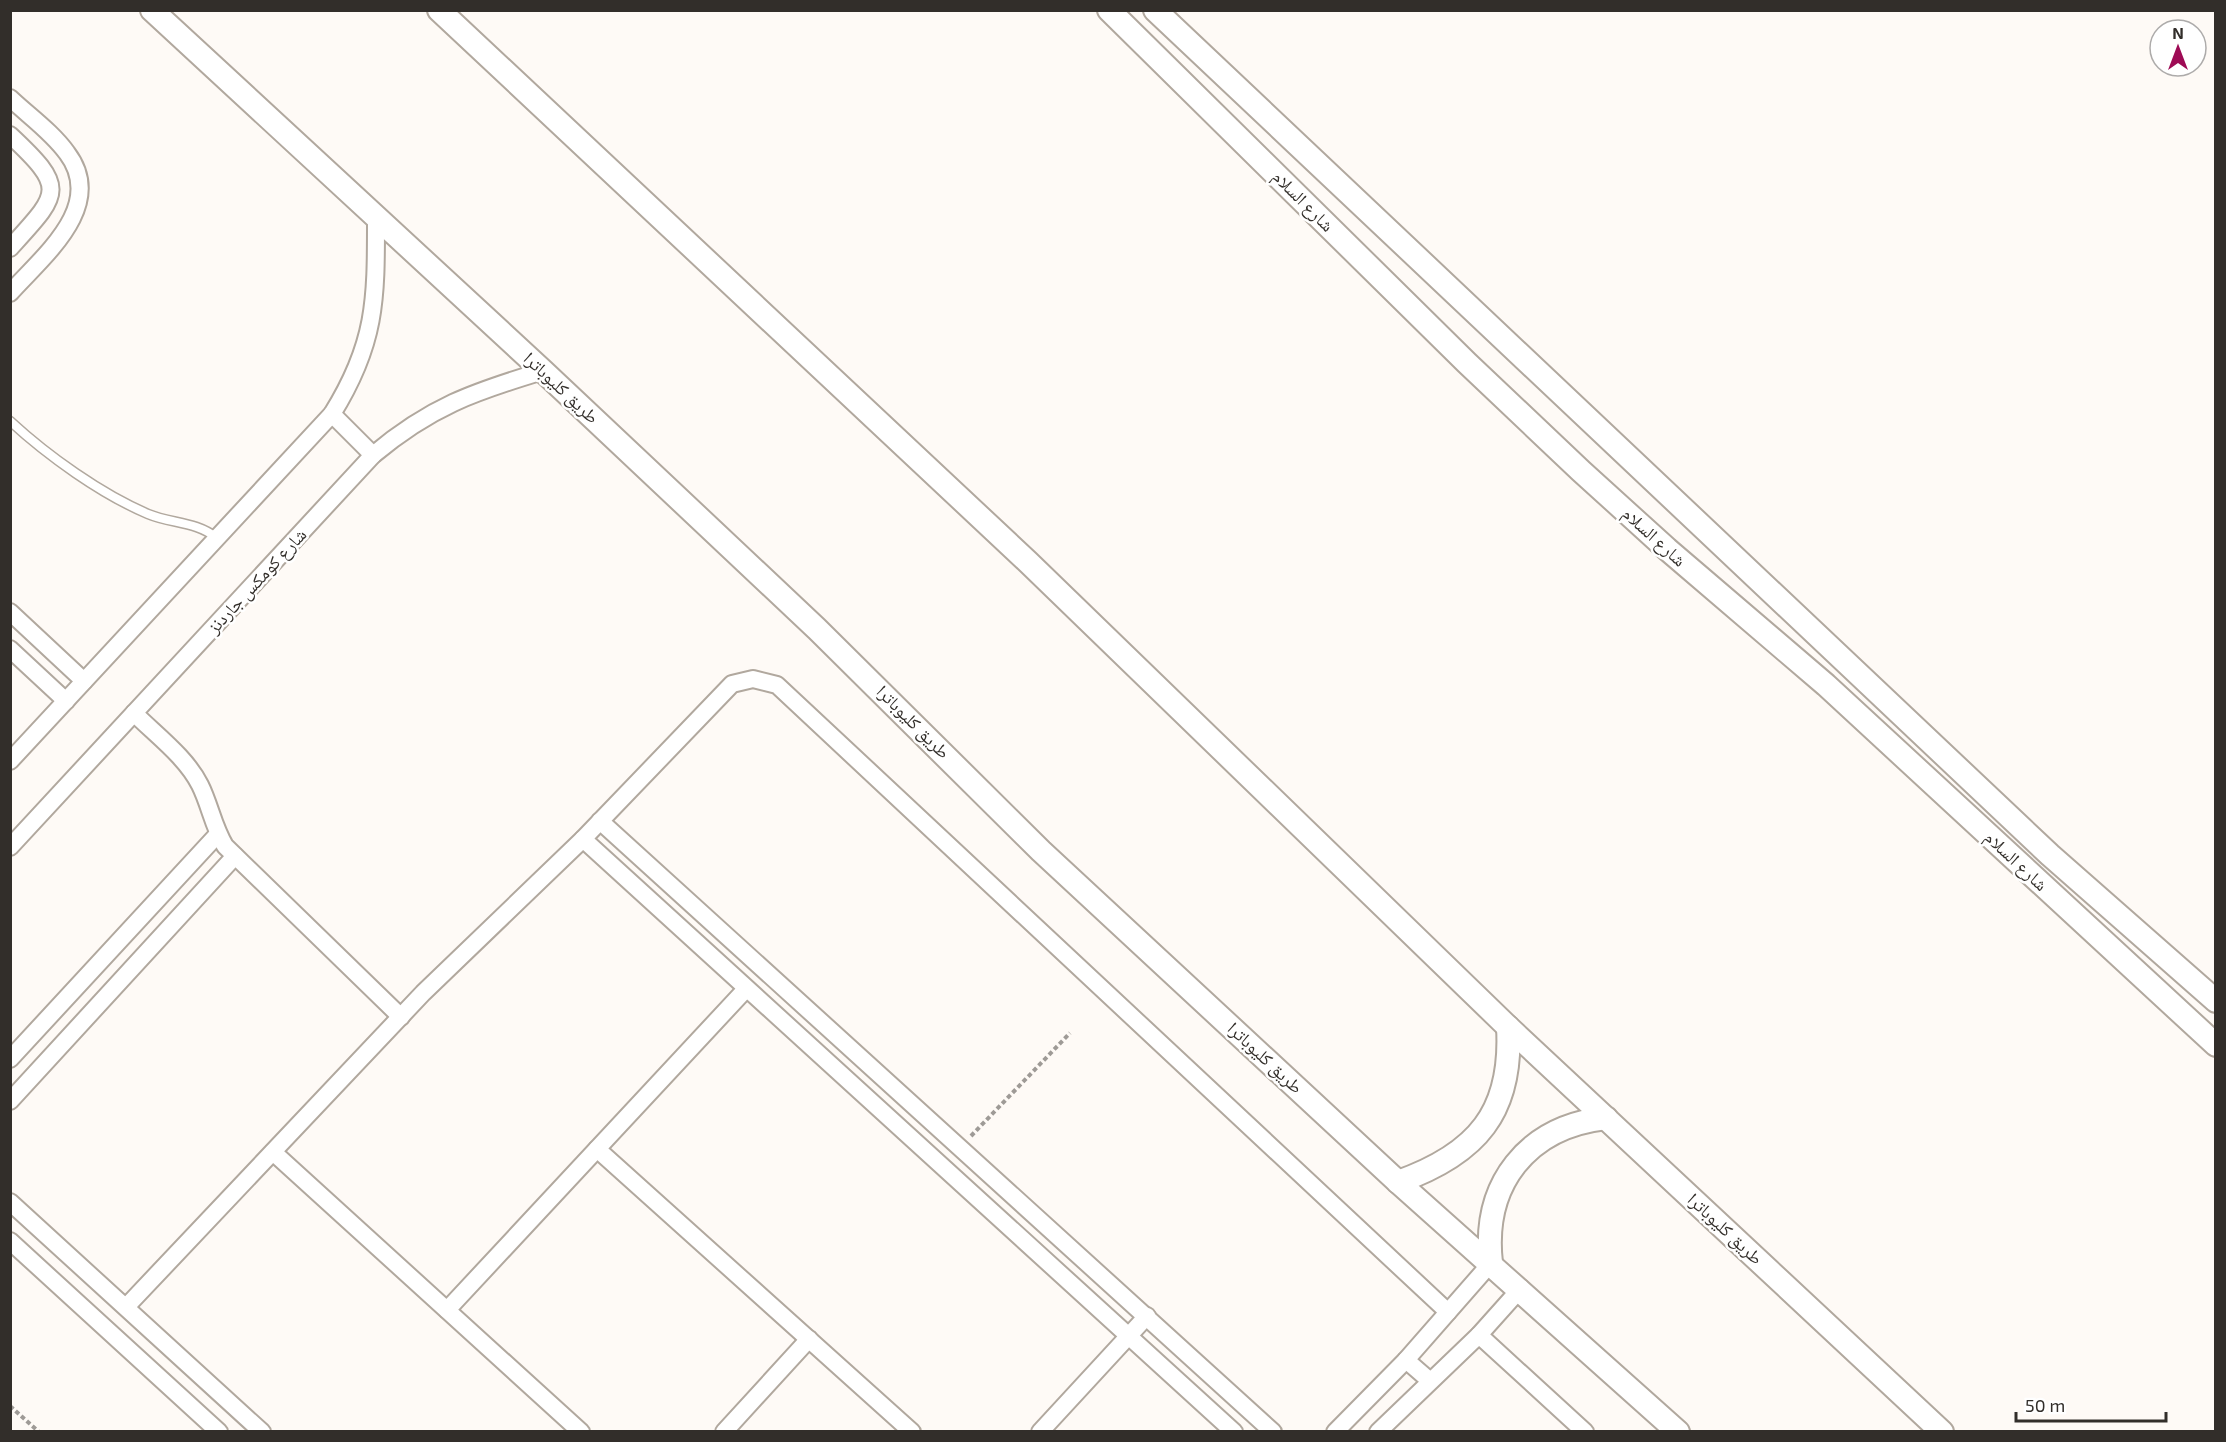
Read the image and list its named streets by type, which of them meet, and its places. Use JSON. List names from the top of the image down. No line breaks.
{"streets":{"main road":["شارع السلام","طريق كليوباترا"],"street":["شارع كومكس جاردنز"]},"crossings":[["طريق كليوباترا","شارع كومكس جاردنز"]],"scale_bar":"50 m","north":"top"}
